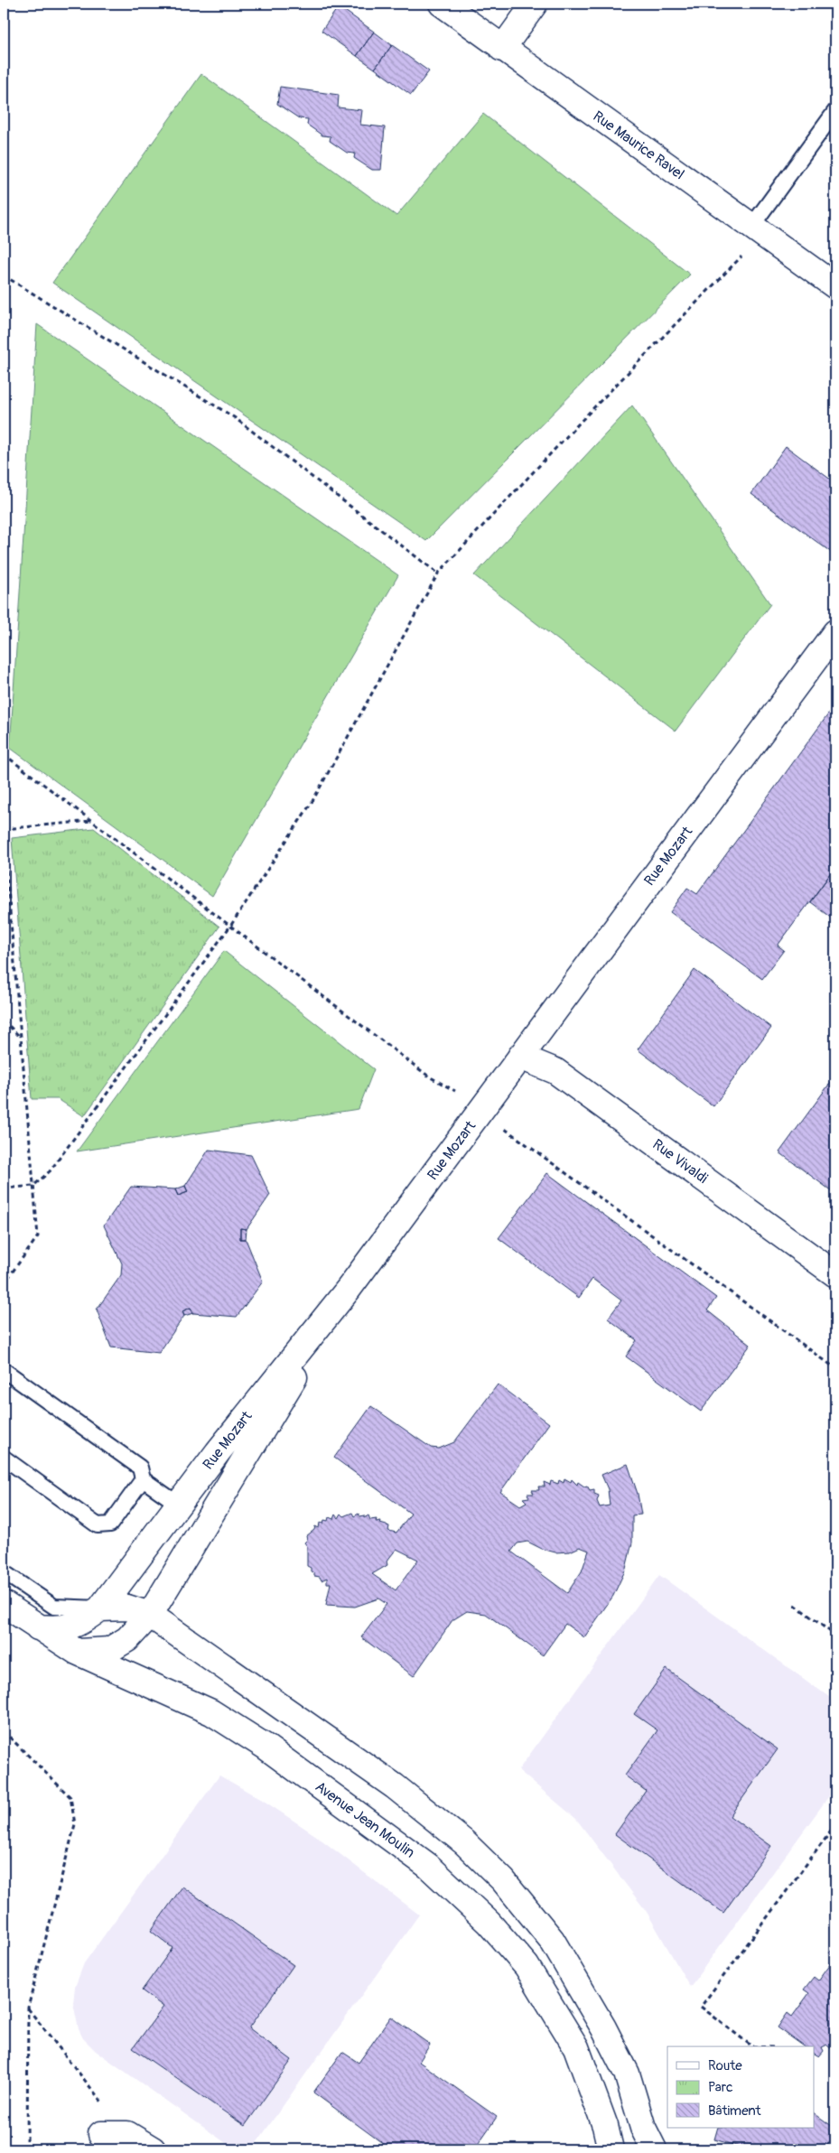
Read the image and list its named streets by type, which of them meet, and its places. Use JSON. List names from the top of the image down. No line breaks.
{"streets":{"street":["Rue Maurice Ravel","Rue Mozart","Rue Vivaldi","Avenue Jean Moulin"]},"crossings":[["Rue Mozart","Rue Vivaldi"],["Rue Mozart","Avenue Jean Moulin"]],"legend":["Route","Parc","Bâtiment"]}
